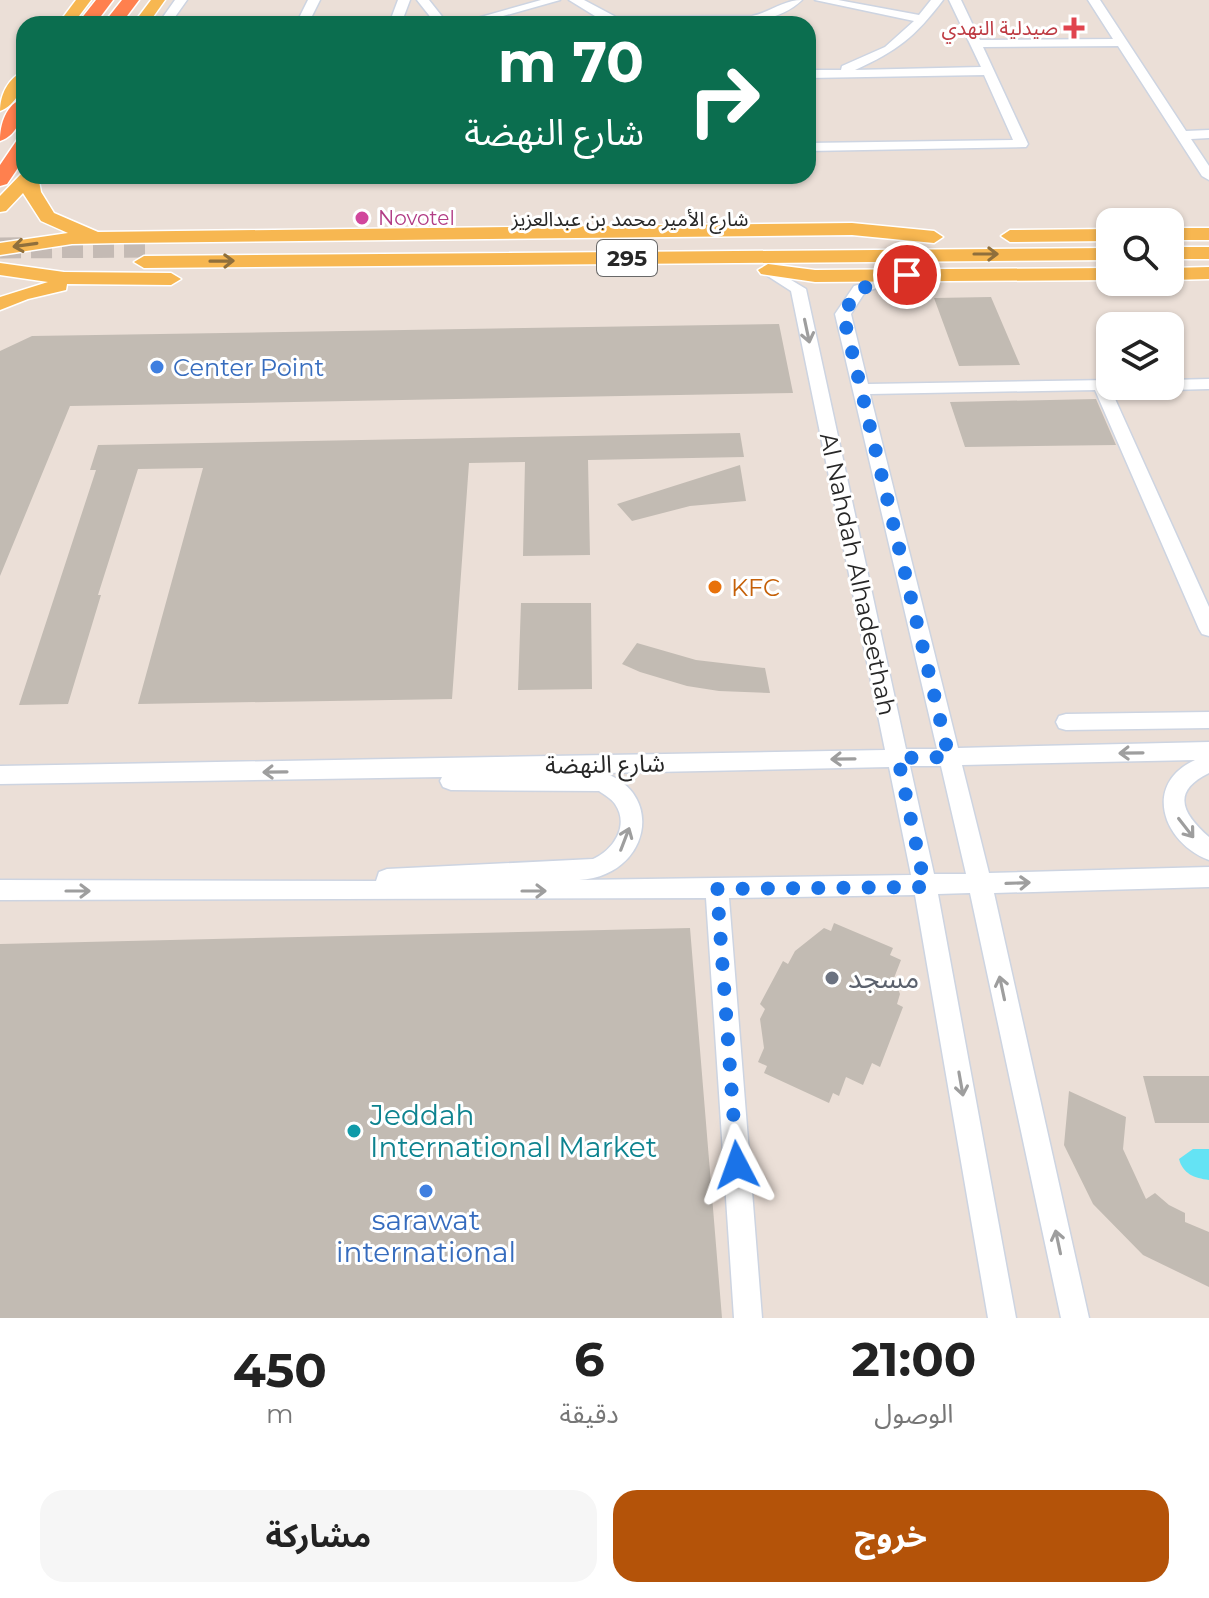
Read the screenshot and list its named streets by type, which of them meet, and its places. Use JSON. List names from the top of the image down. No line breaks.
{"streets":{"main road":["شارع الأمير محمد بن عبدالعزيز","295"],"street":["Al Nahdah Alhadeethah","شارع النهضة"]},"crossings":[["Al Nahdah Alhadeethah","شارع النهضة"]],"places":{"health":["صيدلية النهدي"],"other":["Novotel","Center Point","KFC","مسجد","Jeddah International Market","sarawat international"]},"page":{"turn":["70 m","شارع النهضة"],"eta":["21:00","الوصول","6","دقيقة","450","m"],"buttons":["خروج","مشاركة"]}}
